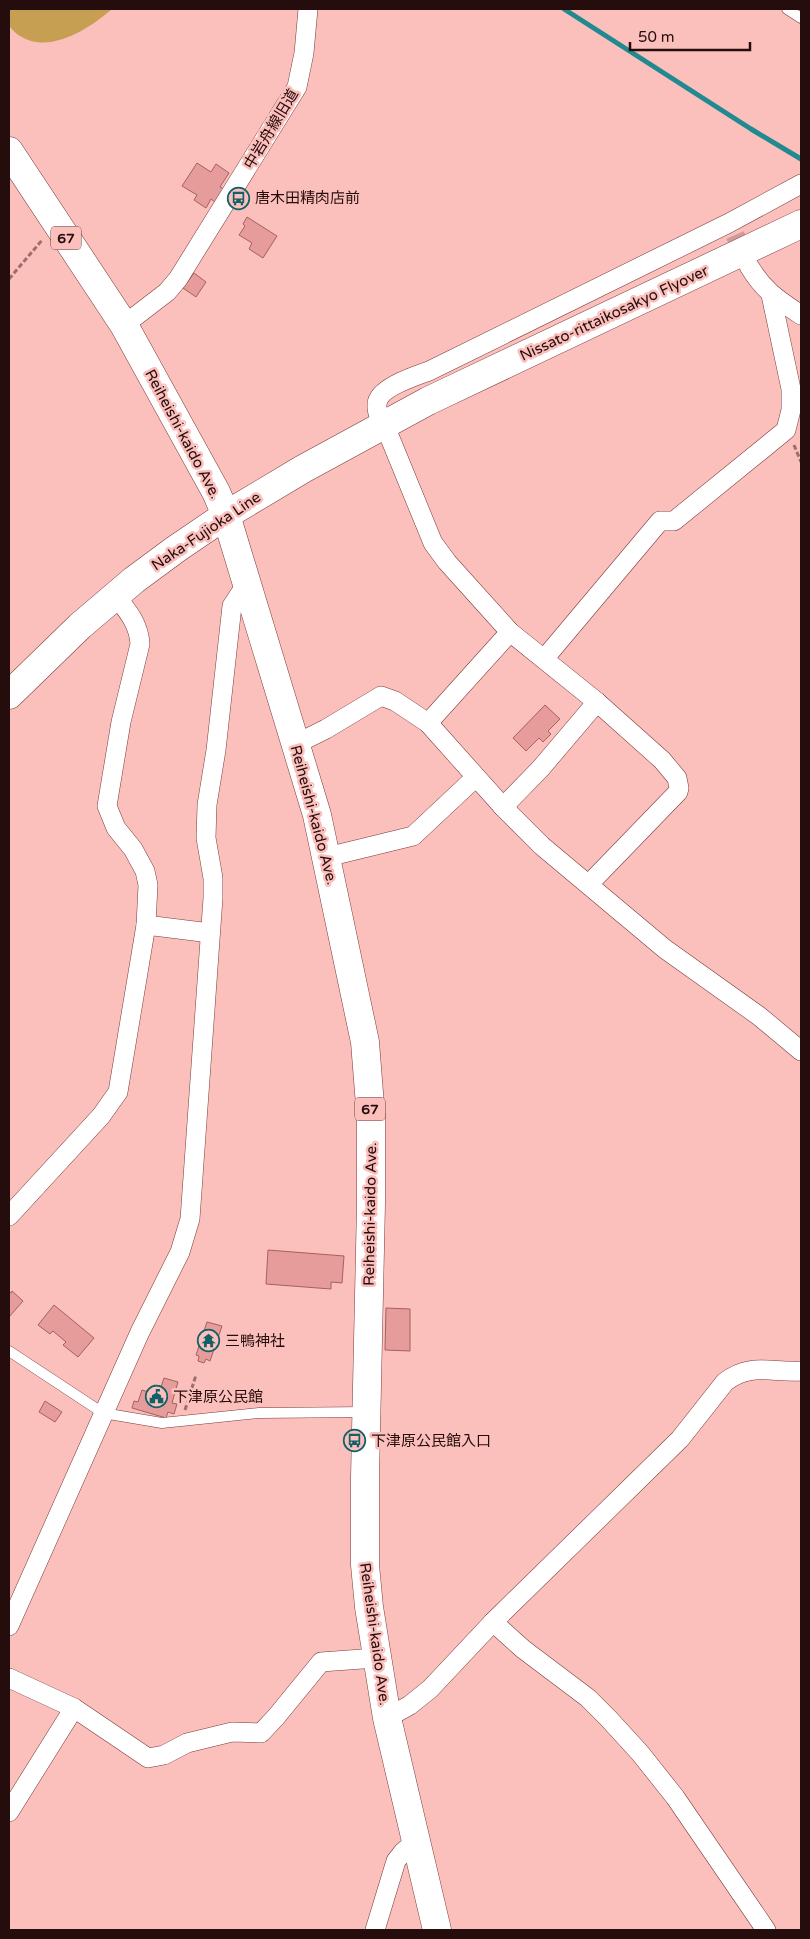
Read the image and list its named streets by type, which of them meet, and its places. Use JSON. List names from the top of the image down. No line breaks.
{"streets":{"main road":["67","Nissato-rittaikosakyo Flyover","Reiheishi-kaido Ave.","Naka-Fujioka Line"],"street":["中岩舟線旧道"]},"crossings":[["中岩舟線旧道","67"],["中岩舟線旧道","Reiheishi-kaido Ave."],["67","Reiheishi-kaido Ave."],["Nissato-rittaikosakyo Flyover","Naka-Fujioka Line"],["Reiheishi-kaido Ave.","Naka-Fujioka Line"]],"places":{"bus stop":["唐木田精肉店前","下津原公民館入口"],"temple":["三鴨神社"],"public building":["下津原公民館"]},"scale_bar":"50 m"}
